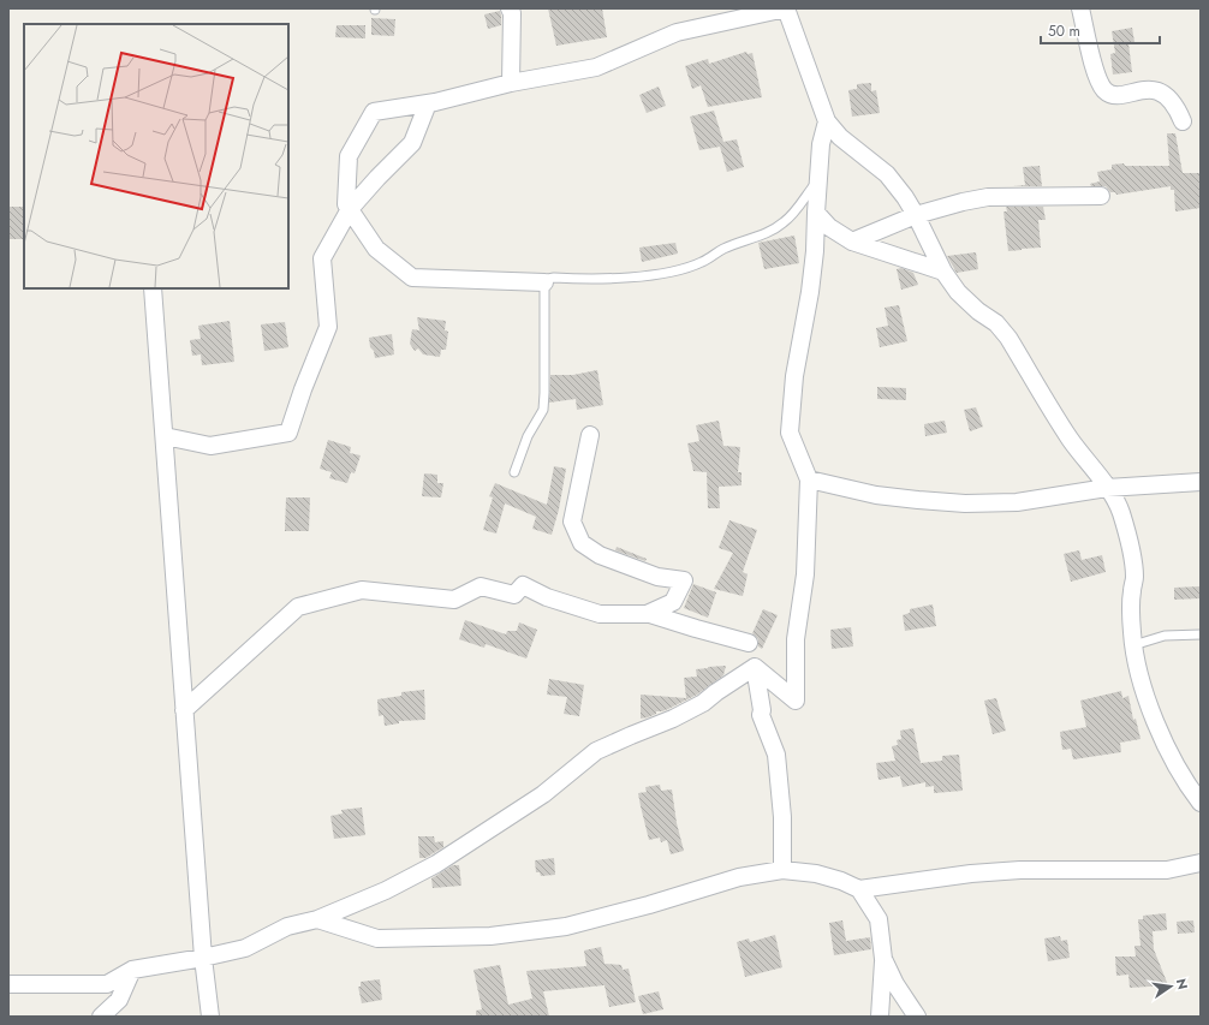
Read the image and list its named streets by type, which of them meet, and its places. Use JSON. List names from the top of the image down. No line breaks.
{"scale_bar":"50 m","north":"right"}
